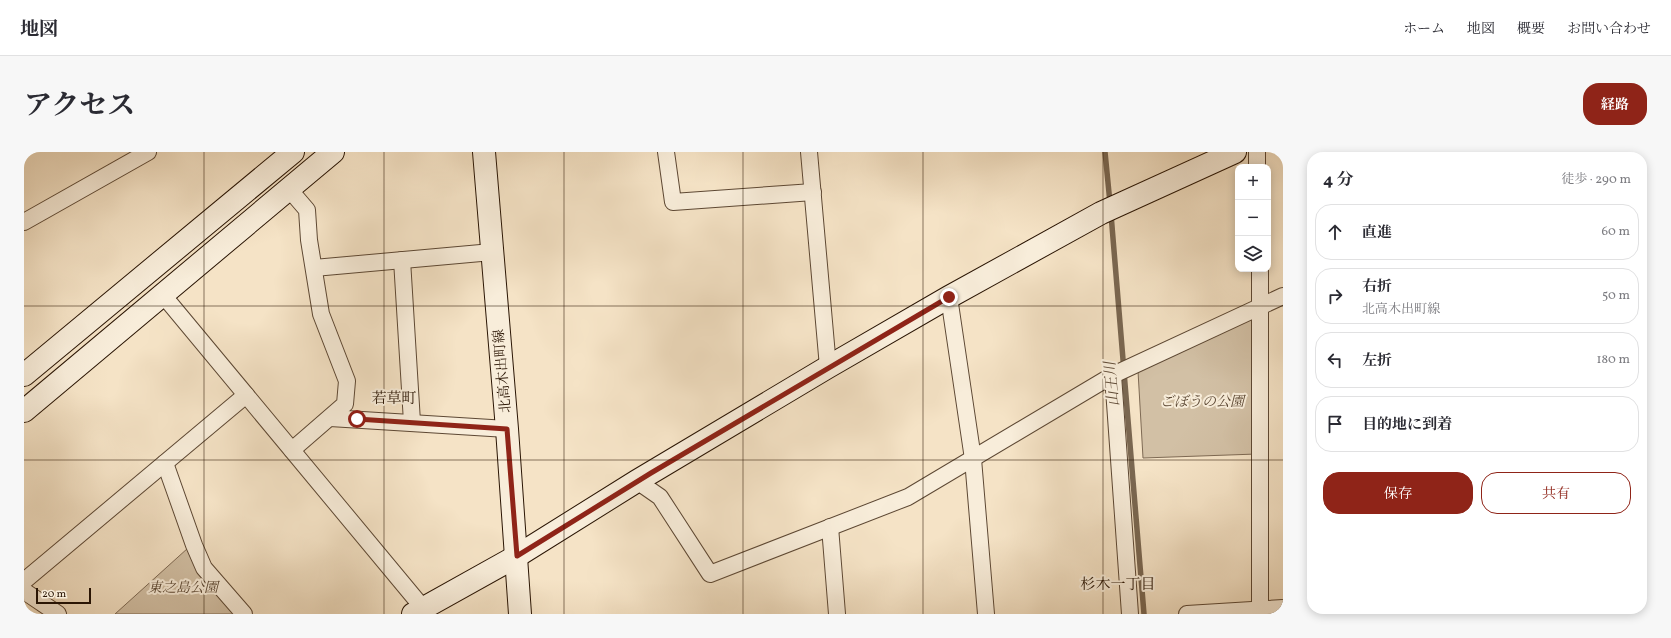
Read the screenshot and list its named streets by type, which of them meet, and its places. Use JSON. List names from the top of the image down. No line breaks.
{"streets":{"street":["北高木出町線"]},"districts":["若草町","杉木一丁目"],"water":["山王川"],"parks":["ごぼうの公園","東之島公園"],"scale_bar":"20 m","page":{"header":"地図","nav":["ホーム","地図","概要","お問い合わせ"],"title":"アクセス","buttons":["経路",["保存","共有"]],"heading":["4 分","徒歩 · 290 m"],"map_buttons":["+","−"],"list":[["直進","60 m"],["右折","北高木出町線","50 m"],["左折","180 m"],"目的地に到着"],"scale":"20 m"}}
